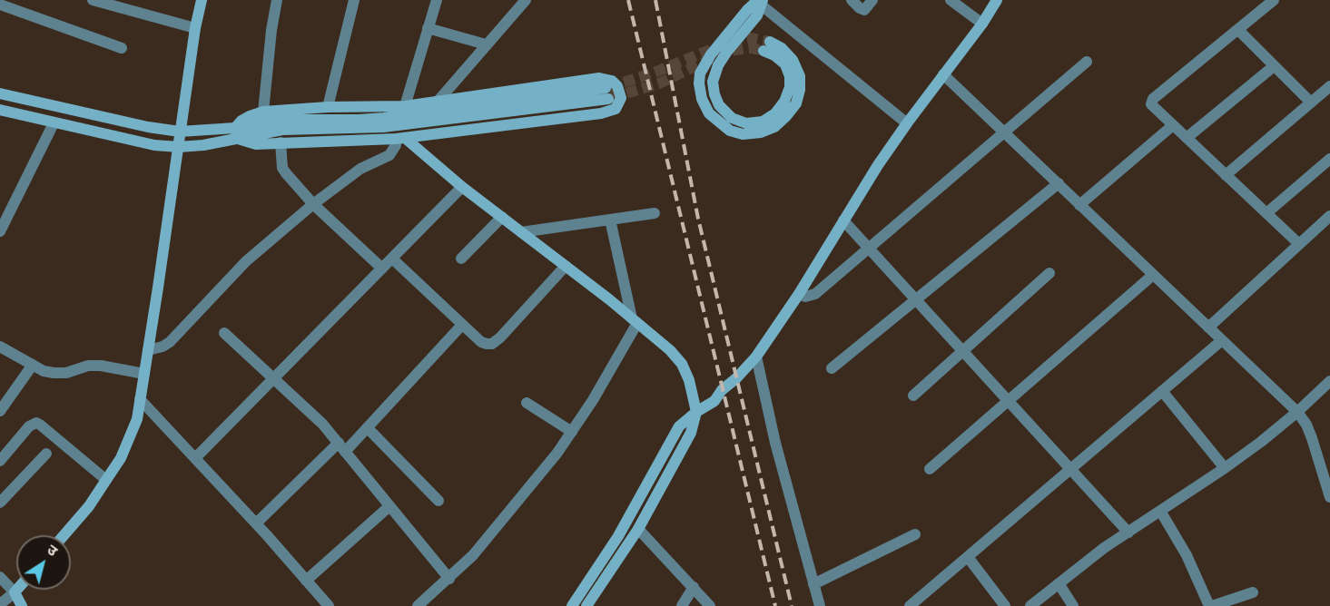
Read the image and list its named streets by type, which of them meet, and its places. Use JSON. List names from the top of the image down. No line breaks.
{"north":"top right"}
